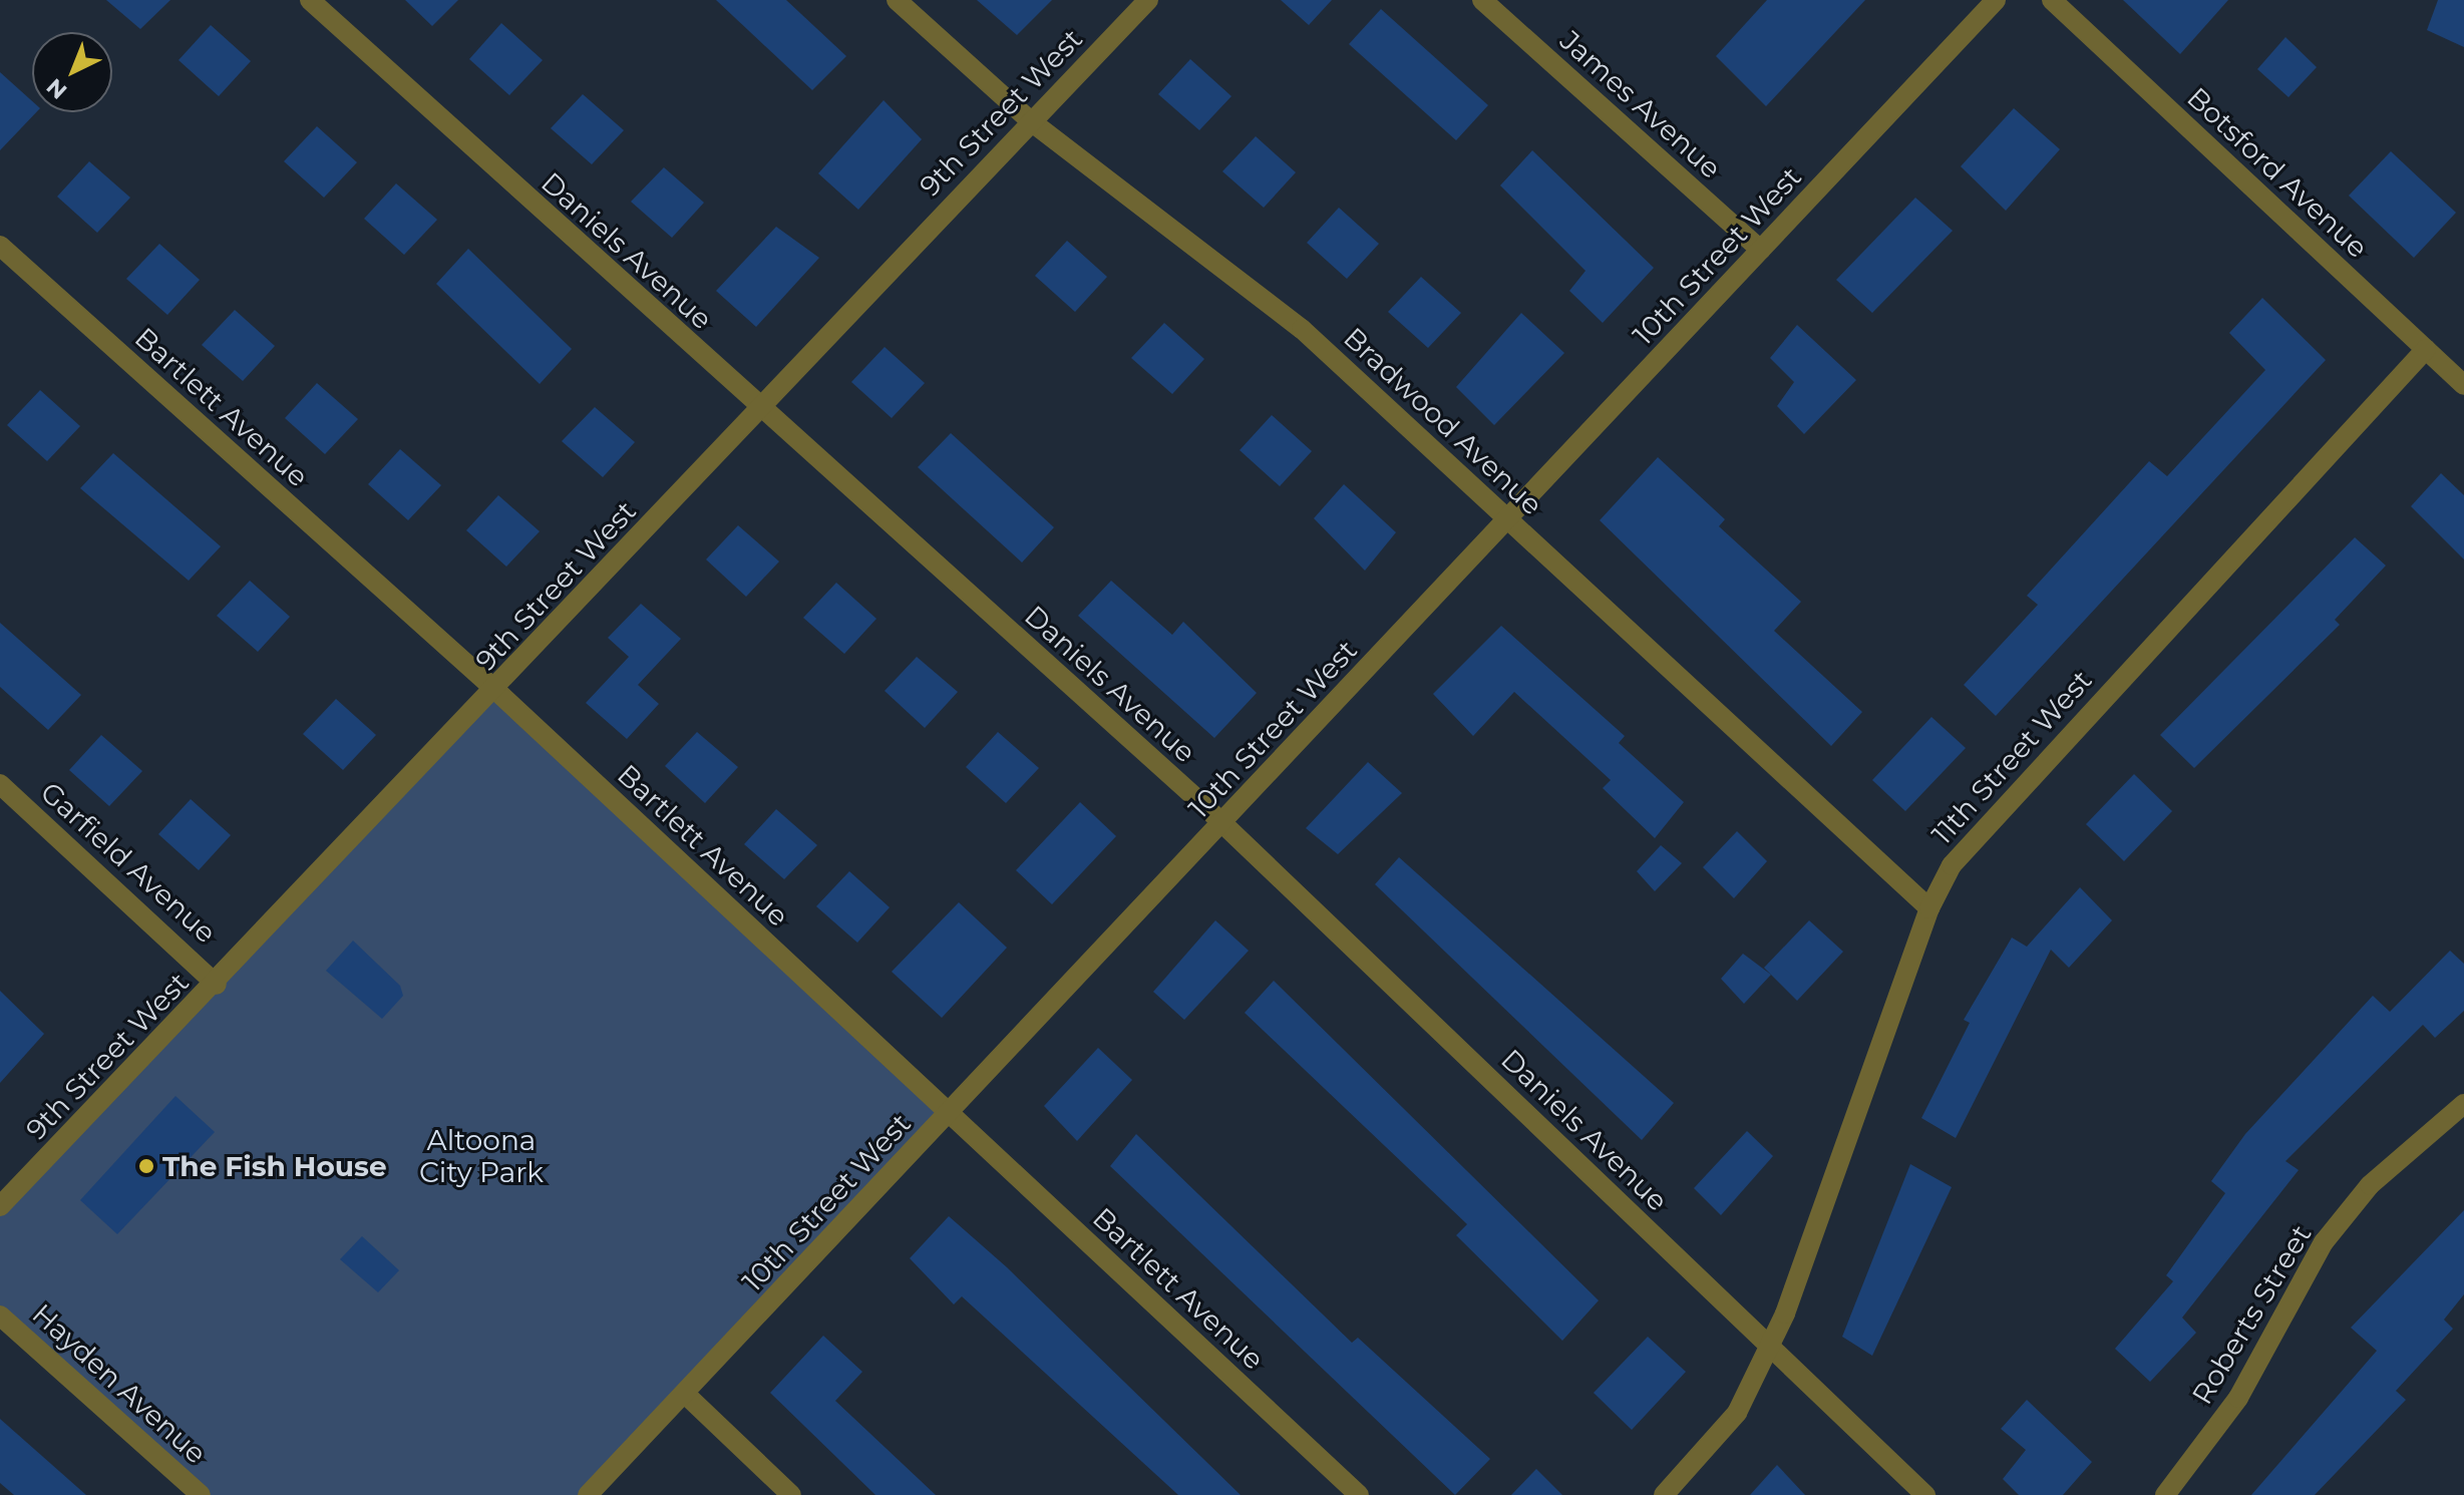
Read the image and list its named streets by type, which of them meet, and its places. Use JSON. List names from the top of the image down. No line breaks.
{"streets":{"street":["James Avenue","9th Street West","Botsford Avenue","Daniels Avenue","10th Street West","Bartlett Avenue","Bradwood Avenue","11th Street West","Garfield Avenue","Roberts Street","Hayden Avenue"]},"crossings":[["James Avenue","10th Street West"],["9th Street West","Daniels Avenue"],["9th Street West","Bartlett Avenue"],["9th Street West","Bradwood Avenue"],["9th Street West","Garfield Avenue"],["Botsford Avenue","11th Street West"],["Daniels Avenue","10th Street West"],["Daniels Avenue","11th Street West"],["10th Street West","Bartlett Avenue"],["10th Street West","Bradwood Avenue"],["Bradwood Avenue","11th Street West"]],"parks":["Altoona City Park"],"places":["The Fish House"],"north":"bottom left"}
